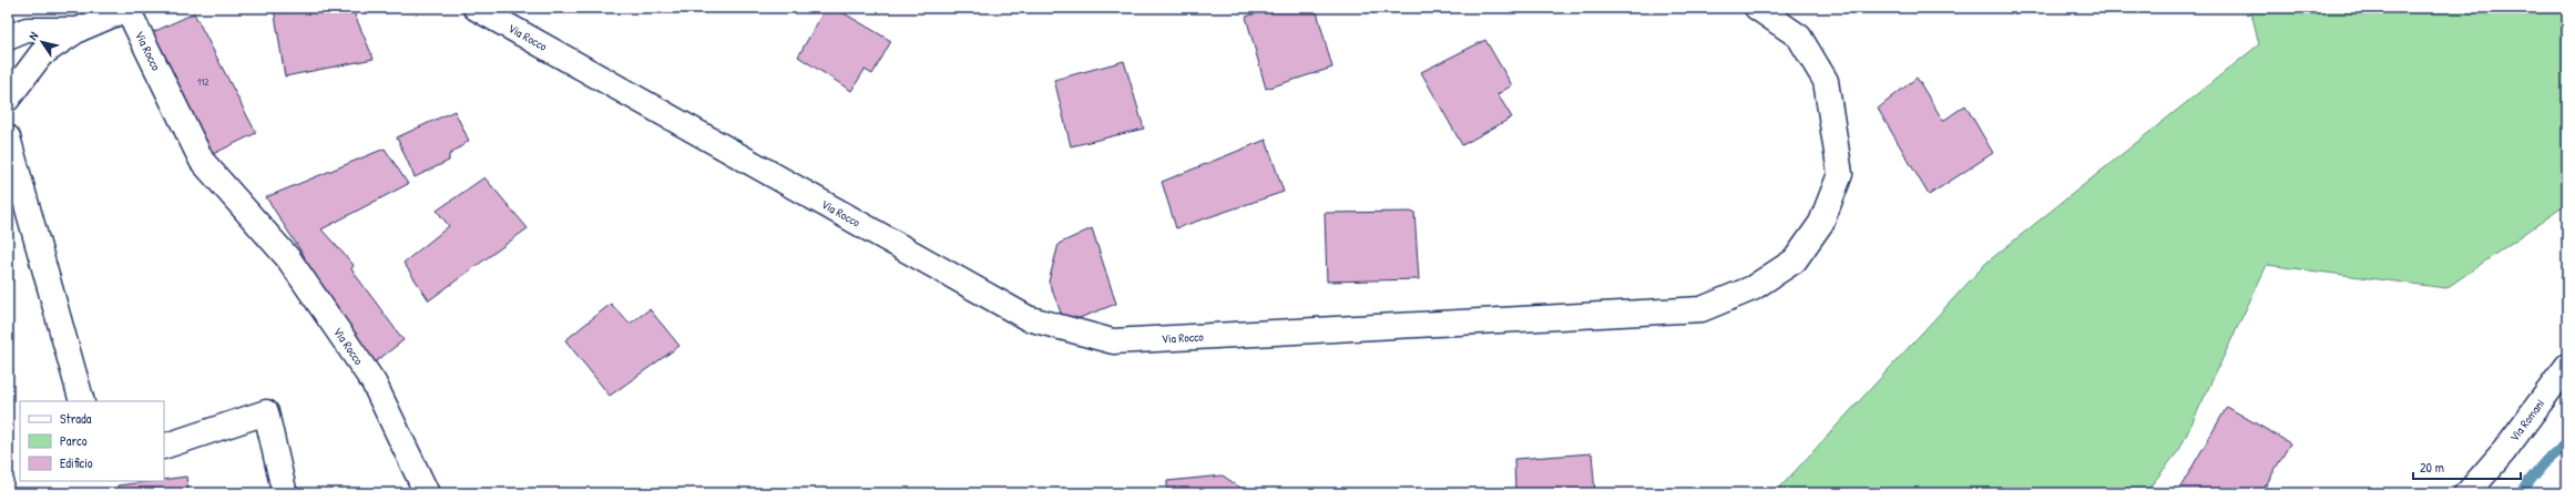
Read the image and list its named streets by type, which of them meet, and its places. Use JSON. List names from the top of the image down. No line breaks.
{"streets":{"street":["Via Rocco","Via Romani"]},"house_numbers":["112"],"legend":["Strada","Parco","Edificio"],"scale_bar":"20 m","north":"top left"}
